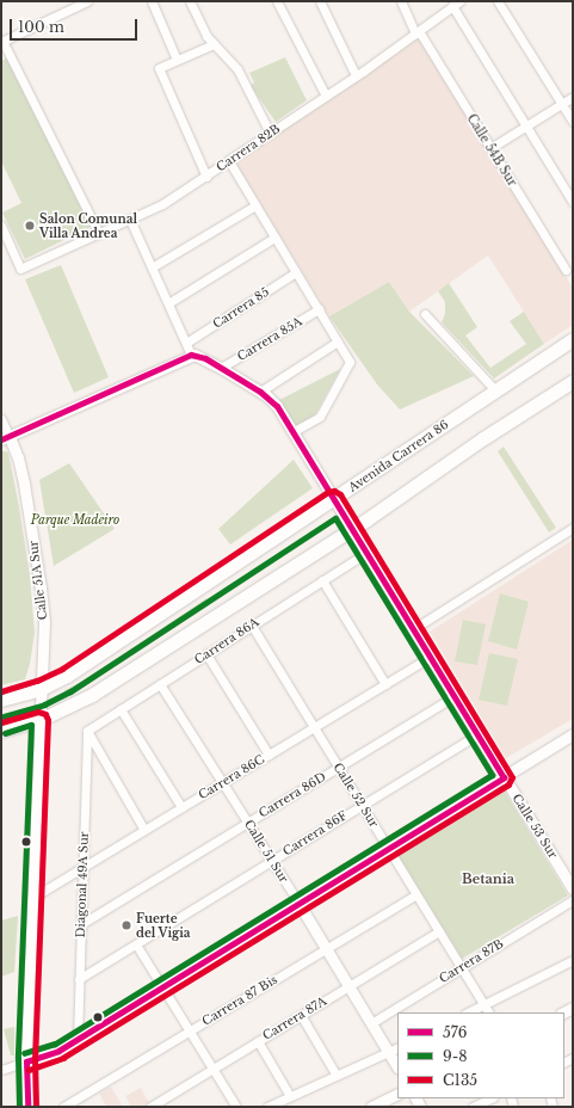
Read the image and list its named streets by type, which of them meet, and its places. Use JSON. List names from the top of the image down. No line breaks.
{"streets":{"main road":["Avenida Carrera 86"],"street":["Carrera 82B","Calle 54B Sur","Carrera 85","Carrera 85A","Calle 51A Sur","Carrera 86A","Carrera 86C","Carrera 86D","Calle 52 Sur","Calle 53 Sur","Carrera 86F","Calle 51 Sur","Diagonal 49A Sur","Carrera 87B","Carrera 87 Bis","Carrera 87A"]},"crossings":[["Carrera 82B","Calle 54B Sur"],["Carrera 85A","Calle 53 Sur"],["Avenida Carrera 86","Calle 51A Sur"],["Avenida Carrera 86","Calle 53 Sur"],["Calle 51A Sur","Carrera 86C"],["Carrera 86A","Calle 52 Sur"],["Carrera 86A","Calle 53 Sur"],["Carrera 86A","Calle 51 Sur"],["Carrera 86A","Diagonal 49A Sur"],["Carrera 86C","Calle 52 Sur"],["Carrera 86C","Calle 53 Sur"],["Carrera 86C","Calle 51 Sur"],["Carrera 86C","Diagonal 49A Sur"],["Carrera 86D","Calle 52 Sur"],["Carrera 86D","Calle 53 Sur"],["Carrera 86D","Calle 51 Sur"],["Carrera 86D","Diagonal 49A Sur"],["Calle 52 Sur","Carrera 86F"],["Calle 52 Sur","Carrera 87B"],["Calle 52 Sur","Carrera 87 Bis"],["Calle 52 Sur","Carrera 87A"],["Calle 53 Sur","Carrera 86F"],["Carrera 86F","Calle 51 Sur"],["Carrera 86F","Diagonal 49A Sur"],["Calle 51 Sur","Carrera 87B"],["Calle 51 Sur","Carrera 87 Bis"],["Calle 51 Sur","Carrera 87A"]],"districts":["Betania"],"parks":["Parque Madeiro"],"places":["Salon Comunal Villa Andrea","Fuerte del Vigia"],"lines":["transit line 576","transit line C135","transit line 9-8"],"legend":["576","9-8","C135"],"scale_bar":"100 m"}
